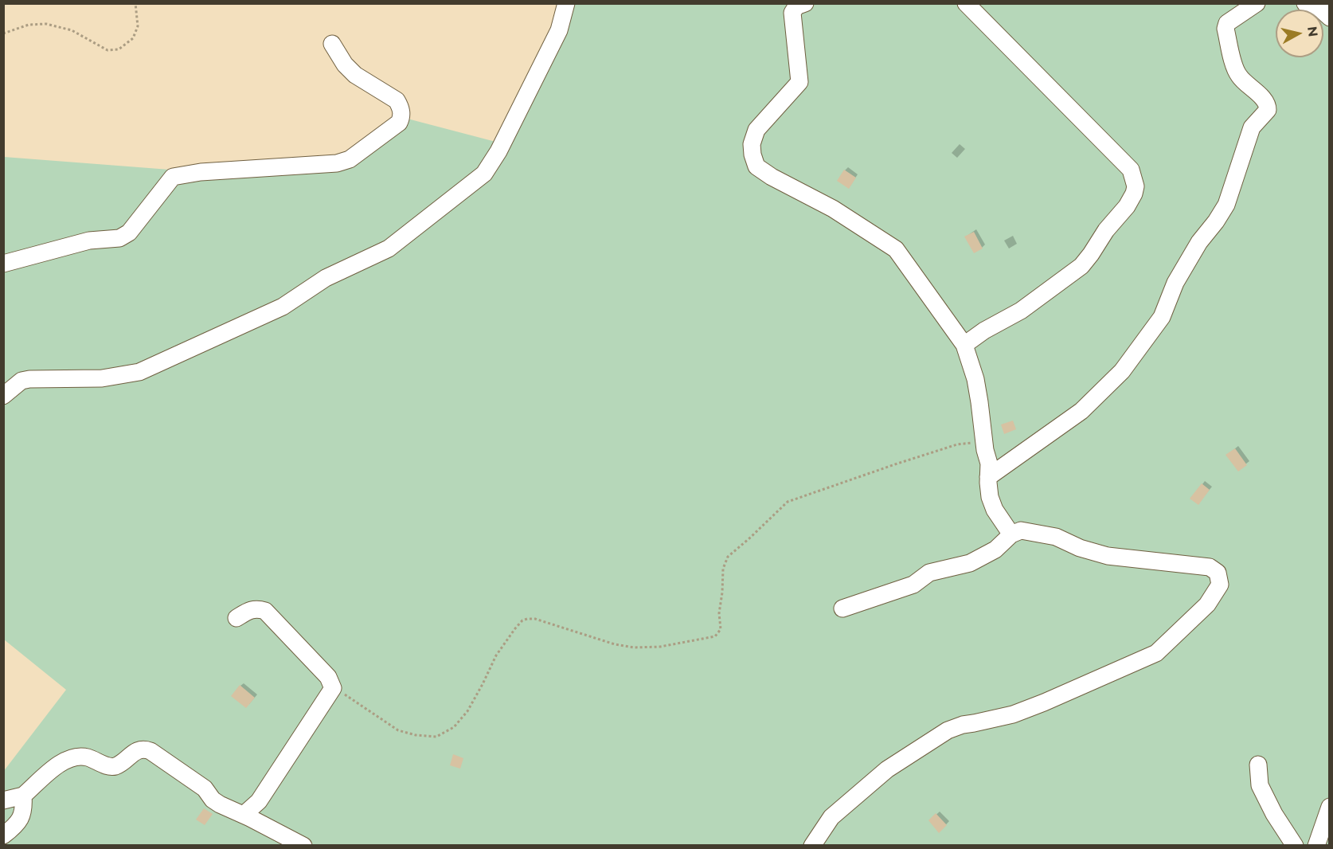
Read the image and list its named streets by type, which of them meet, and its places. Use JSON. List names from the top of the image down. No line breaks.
{"north":"right"}
